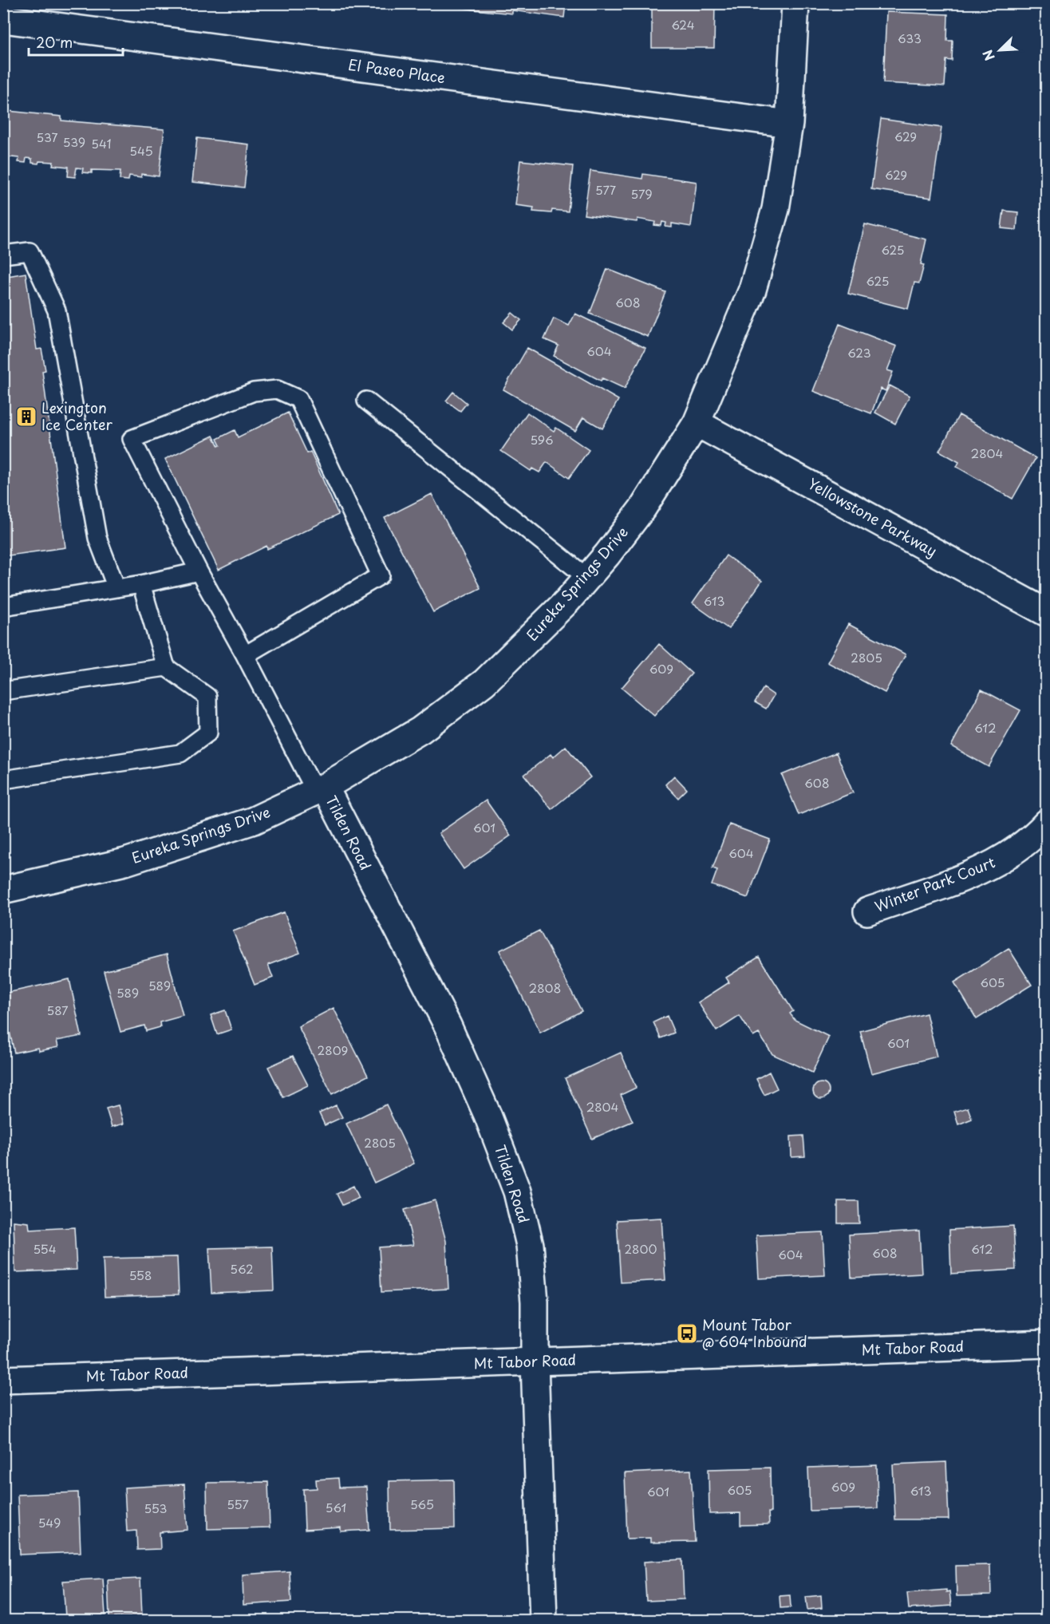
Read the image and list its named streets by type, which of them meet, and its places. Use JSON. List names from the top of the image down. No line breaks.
{"streets":{"street":["El Paseo Place","Yellowstone Parkway","Eureka Springs Drive","Tilden Road","Winter Park Court","Mt Tabor Road"]},"crossings":[["El Paseo Place","Eureka Springs Drive"],["Yellowstone Parkway","Eureka Springs Drive"],["Eureka Springs Drive","Tilden Road"],["Tilden Road","Mt Tabor Road"]],"places":{"building":["Lexington Ice Center"],"bus stop":["Mount Tabor @ 604 Inbound"]},"house_numbers":["624","633","629","537","539","541","545","629","577","579","625","625","608","604","623","596","2804","613","2805","609","612","608","601","604","605","589","2808","589","587","601","2809","2804","2805","554","2800","612","608","604","562","558","609","605","613","601","557","565","561","553","549"],"scale_bar":"20 m","north":"bottom left"}
